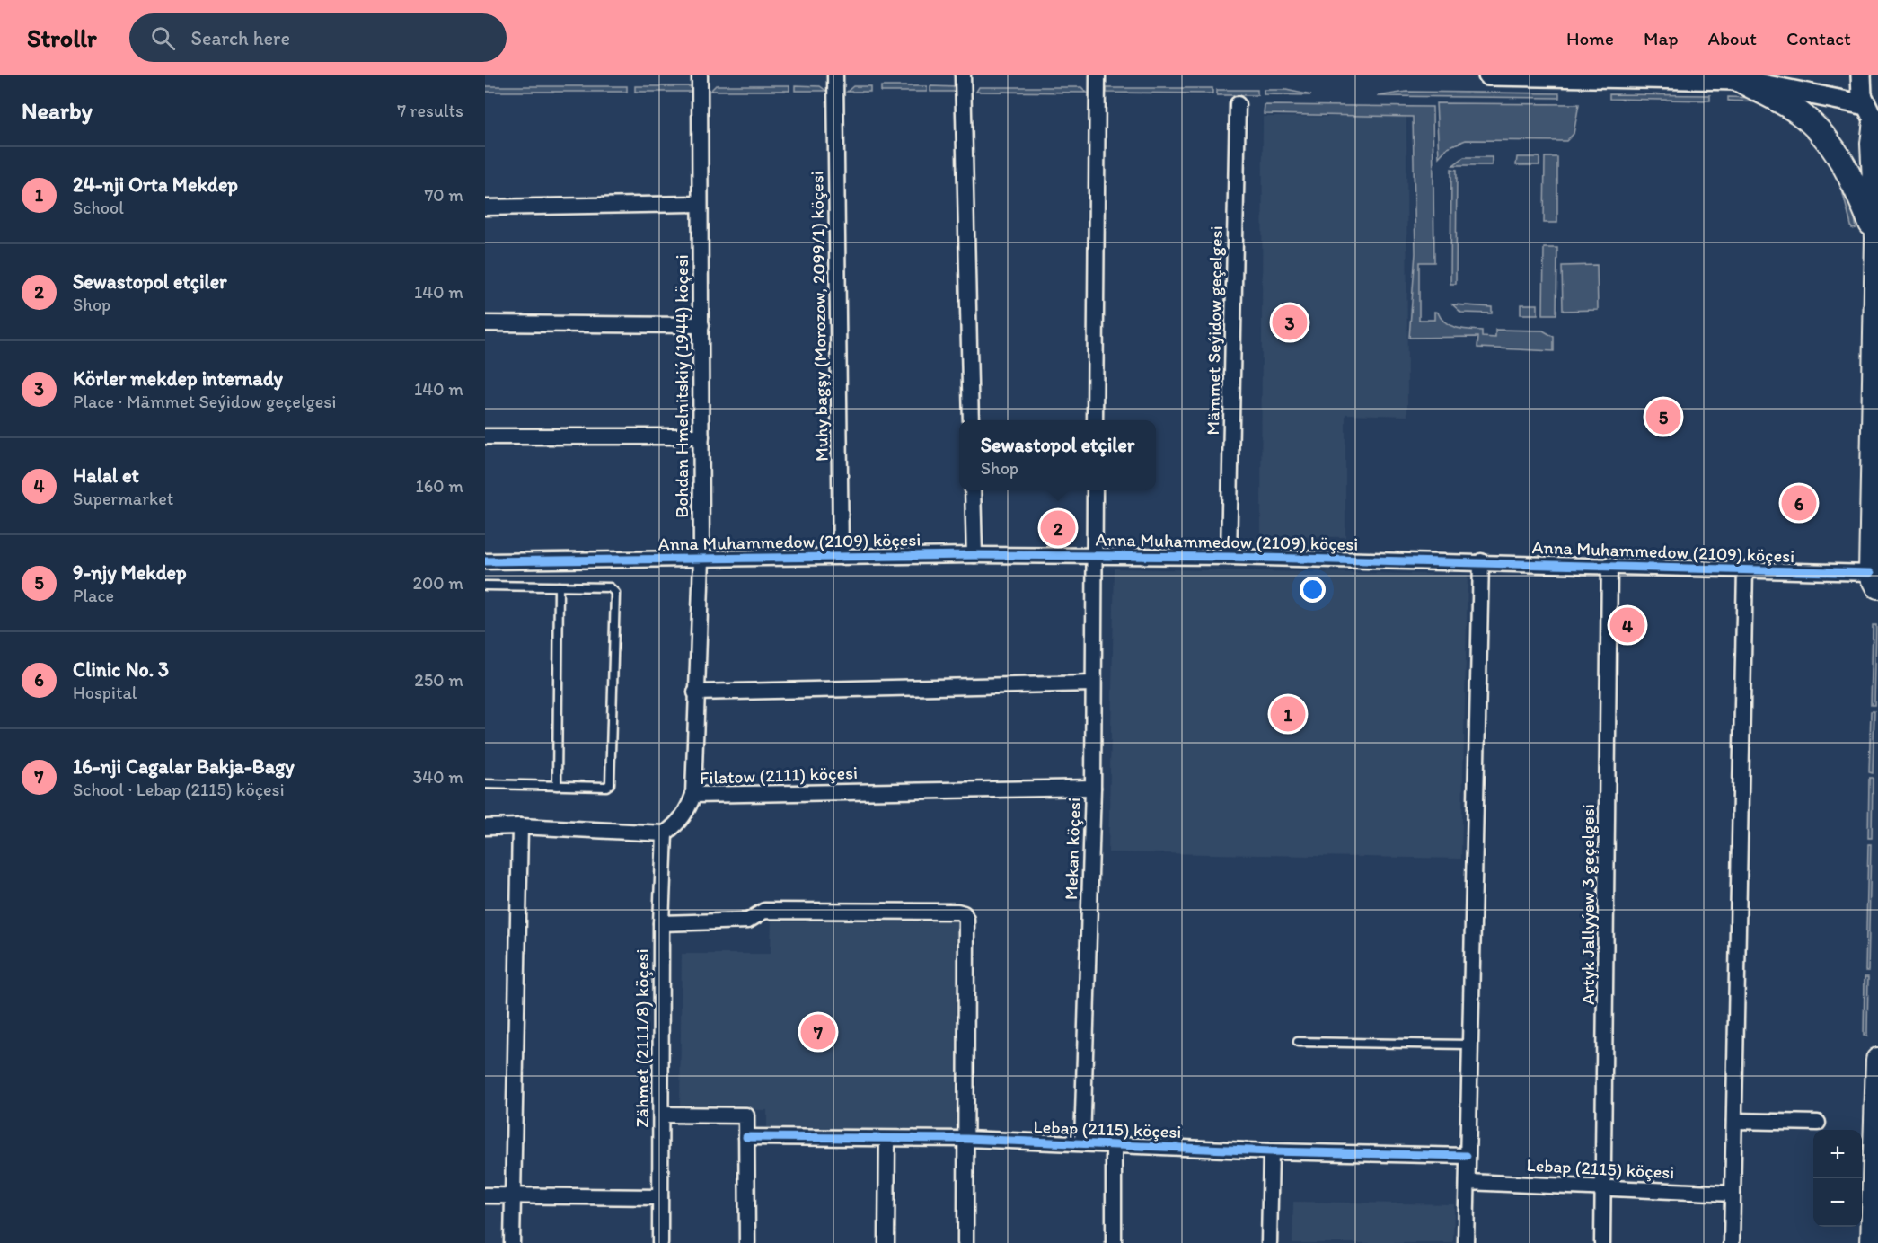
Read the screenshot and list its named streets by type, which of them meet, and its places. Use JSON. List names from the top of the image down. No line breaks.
{"streets":{"street":["Muhy bagşy (Morozow, 2099/1) köçesi","Mämmet Seýidow geçelgesi","Bohdan Hmelnitskiý (1944) köçesi","Anna Muhammedow (2109) köçesi","Filatow (2111) köçesi","Mekan köçesi","Artyk Jallyýew 3 geçelgesi","Zähmet (2111/8) köçesi","Lebap (2115) köçesi"]},"crossings":[["Muhy bagşy (Morozow, 2099/1) köçesi","Anna Muhammedow (2109) köçesi"],["Mämmet Seýidow geçelgesi","Anna Muhammedow (2109) köçesi"],["Bohdan Hmelnitskiý (1944) köçesi","Anna Muhammedow (2109) köçesi"],["Bohdan Hmelnitskiý (1944) köçesi","Filatow (2111) köçesi"],["Anna Muhammedow (2109) köçesi","Mekan köçesi"],["Anna Muhammedow (2109) köçesi","Artyk Jallyýew 3 geçelgesi"],["Filatow (2111) köçesi","Mekan köçesi"],["Filatow (2111) köçesi","Zähmet (2111/8) köçesi"],["Mekan köçesi","Lebap (2115) köçesi"],["Artyk Jallyýew 3 geçelgesi","Lebap (2115) köçesi"]],"page":{"header":"Strollr","search":"Search here","nav":["Home","Map","About","Contact"],"heading":["Nearby","7 results"],"list":[{"mark":"1","name":"24-nji Orta Mekdep","note":"School","value":"70 m"},{"mark":"2","name":"Sewastopol etçiler","note":"Shop","value":"140 m"},{"mark":"3","name":"Körler mekdep internady","note":"Place · Mämmet Seýidow geçelgesi","value":"140 m"},{"mark":"4","name":"Halal et","note":"Supermarket","value":"160 m"},{"mark":"5","name":"9-njy Mekdep","note":"Place","value":"200 m"},{"mark":"6","name":"Clinic No. 3","note":"Hospital","value":"250 m"},{"mark":"7","name":"16-nji Cagalar Bakja-Bagy","note":"School · Lebap (2115) köçesi","value":"340 m"}],"pins":["3","5","6","2","4","1","7"],"popup":["Sewastopol etçiler","Shop"],"map_buttons":["+","−"]}}
